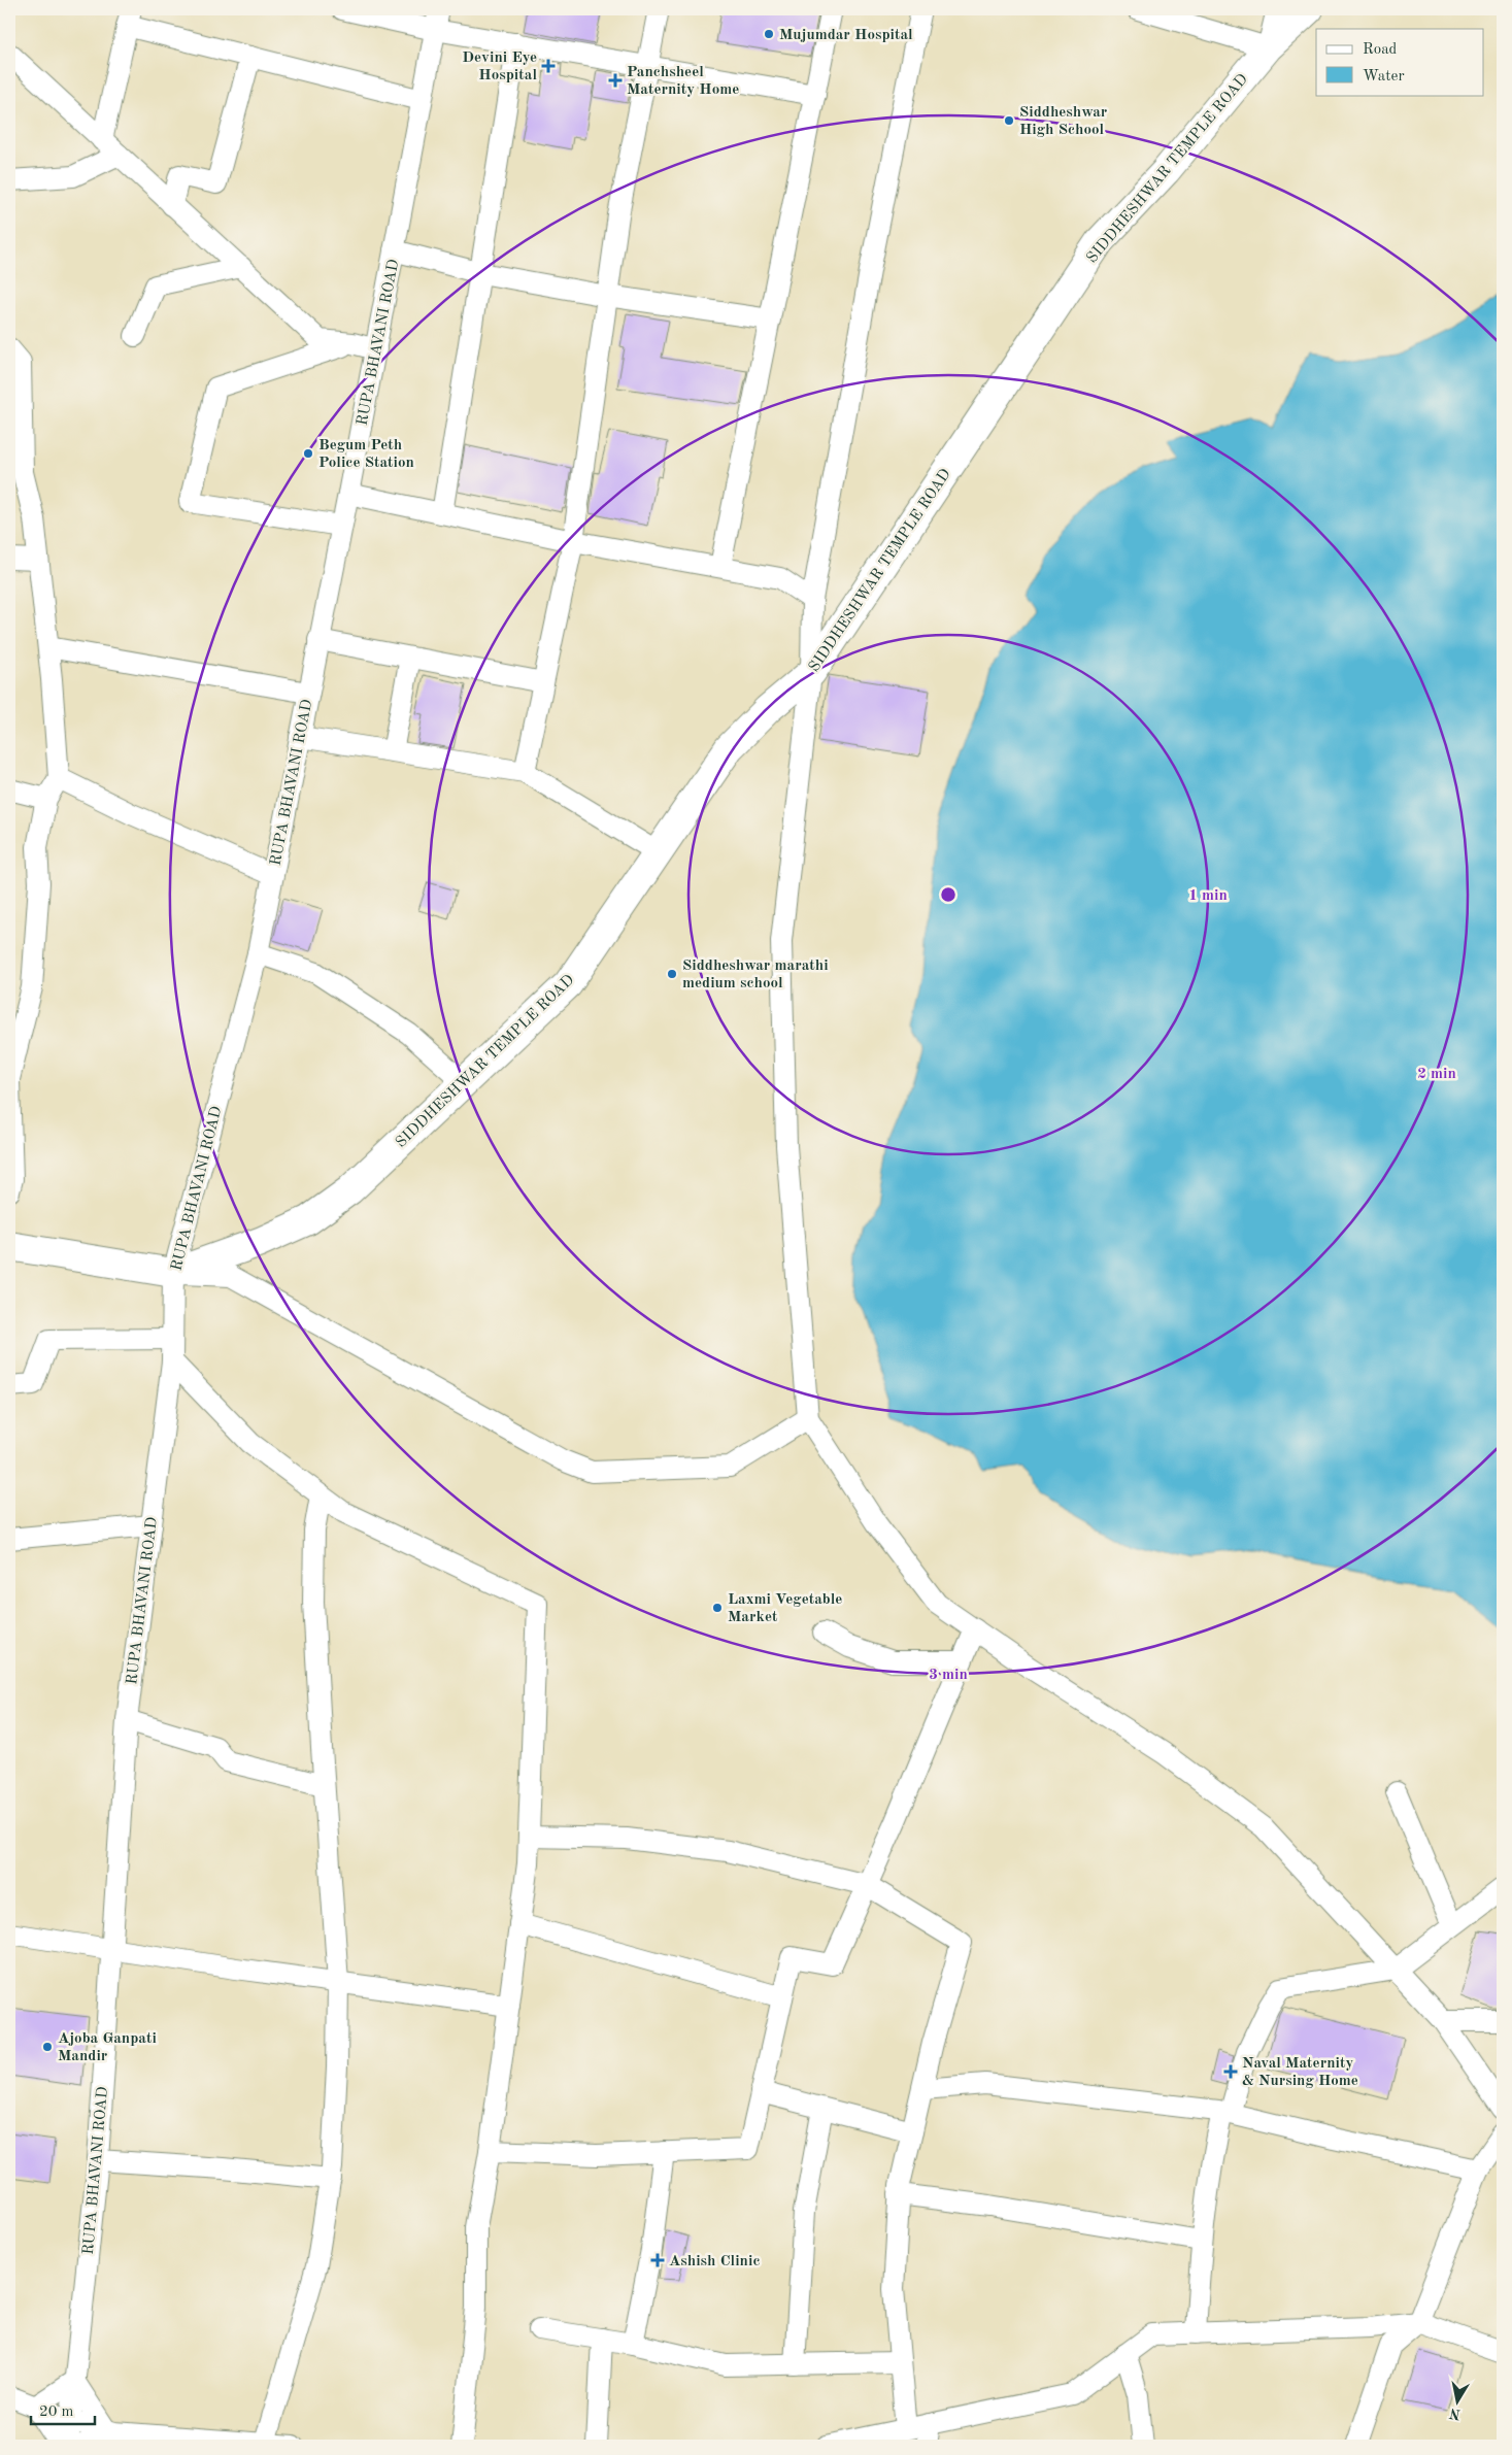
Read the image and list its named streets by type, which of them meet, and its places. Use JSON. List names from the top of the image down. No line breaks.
{"streets":{"highway":["SIDDHESHWAR TEMPLE ROAD"],"street":["RUPA BHAVANI ROAD"]},"crossings":[["SIDDHESHWAR TEMPLE ROAD","RUPA BHAVANI ROAD"]],"places":{"other":["Mujumdar Hospital","Siddheshwar High School","Begum Peth Police Station","Siddheshwar marathi medium school","Laxmi Vegetable Market","Ajoba Ganpati Mandir"],"health":["Devini Eye Hospital","Panchsheel Maternity Home","Naval Maternity & Nursing Home","Ashish Clinic"]},"legend":["Road","Water"],"scale_bar":"20 m","north":"bottom","rings":["1 min","2 min","3 min"]}
